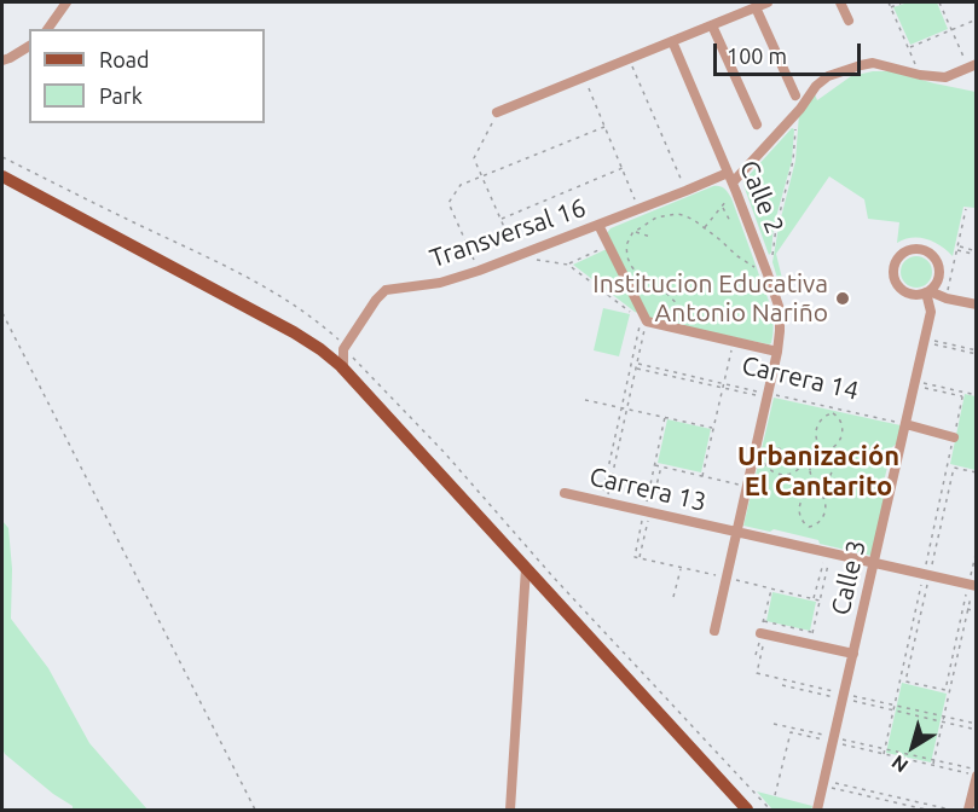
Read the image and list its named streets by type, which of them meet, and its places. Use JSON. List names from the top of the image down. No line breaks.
{"streets":{"street":["Calle 2","Transversal 16","Carrera 13","Calle 3"],"path":["Carrera 14"]},"crossings":[["Calle 2","Transversal 16"],["Calle 2","Carrera 14"],["Calle 2","Carrera 13"],["Carrera 14","Calle 3"],["Carrera 13","Calle 3"]],"districts":["Urbanización El Cantarito"],"places":["Institucion Educativa Antonio Nariño"],"legend":["Road","Park"],"scale_bar":"100 m","north":"bottom left"}
